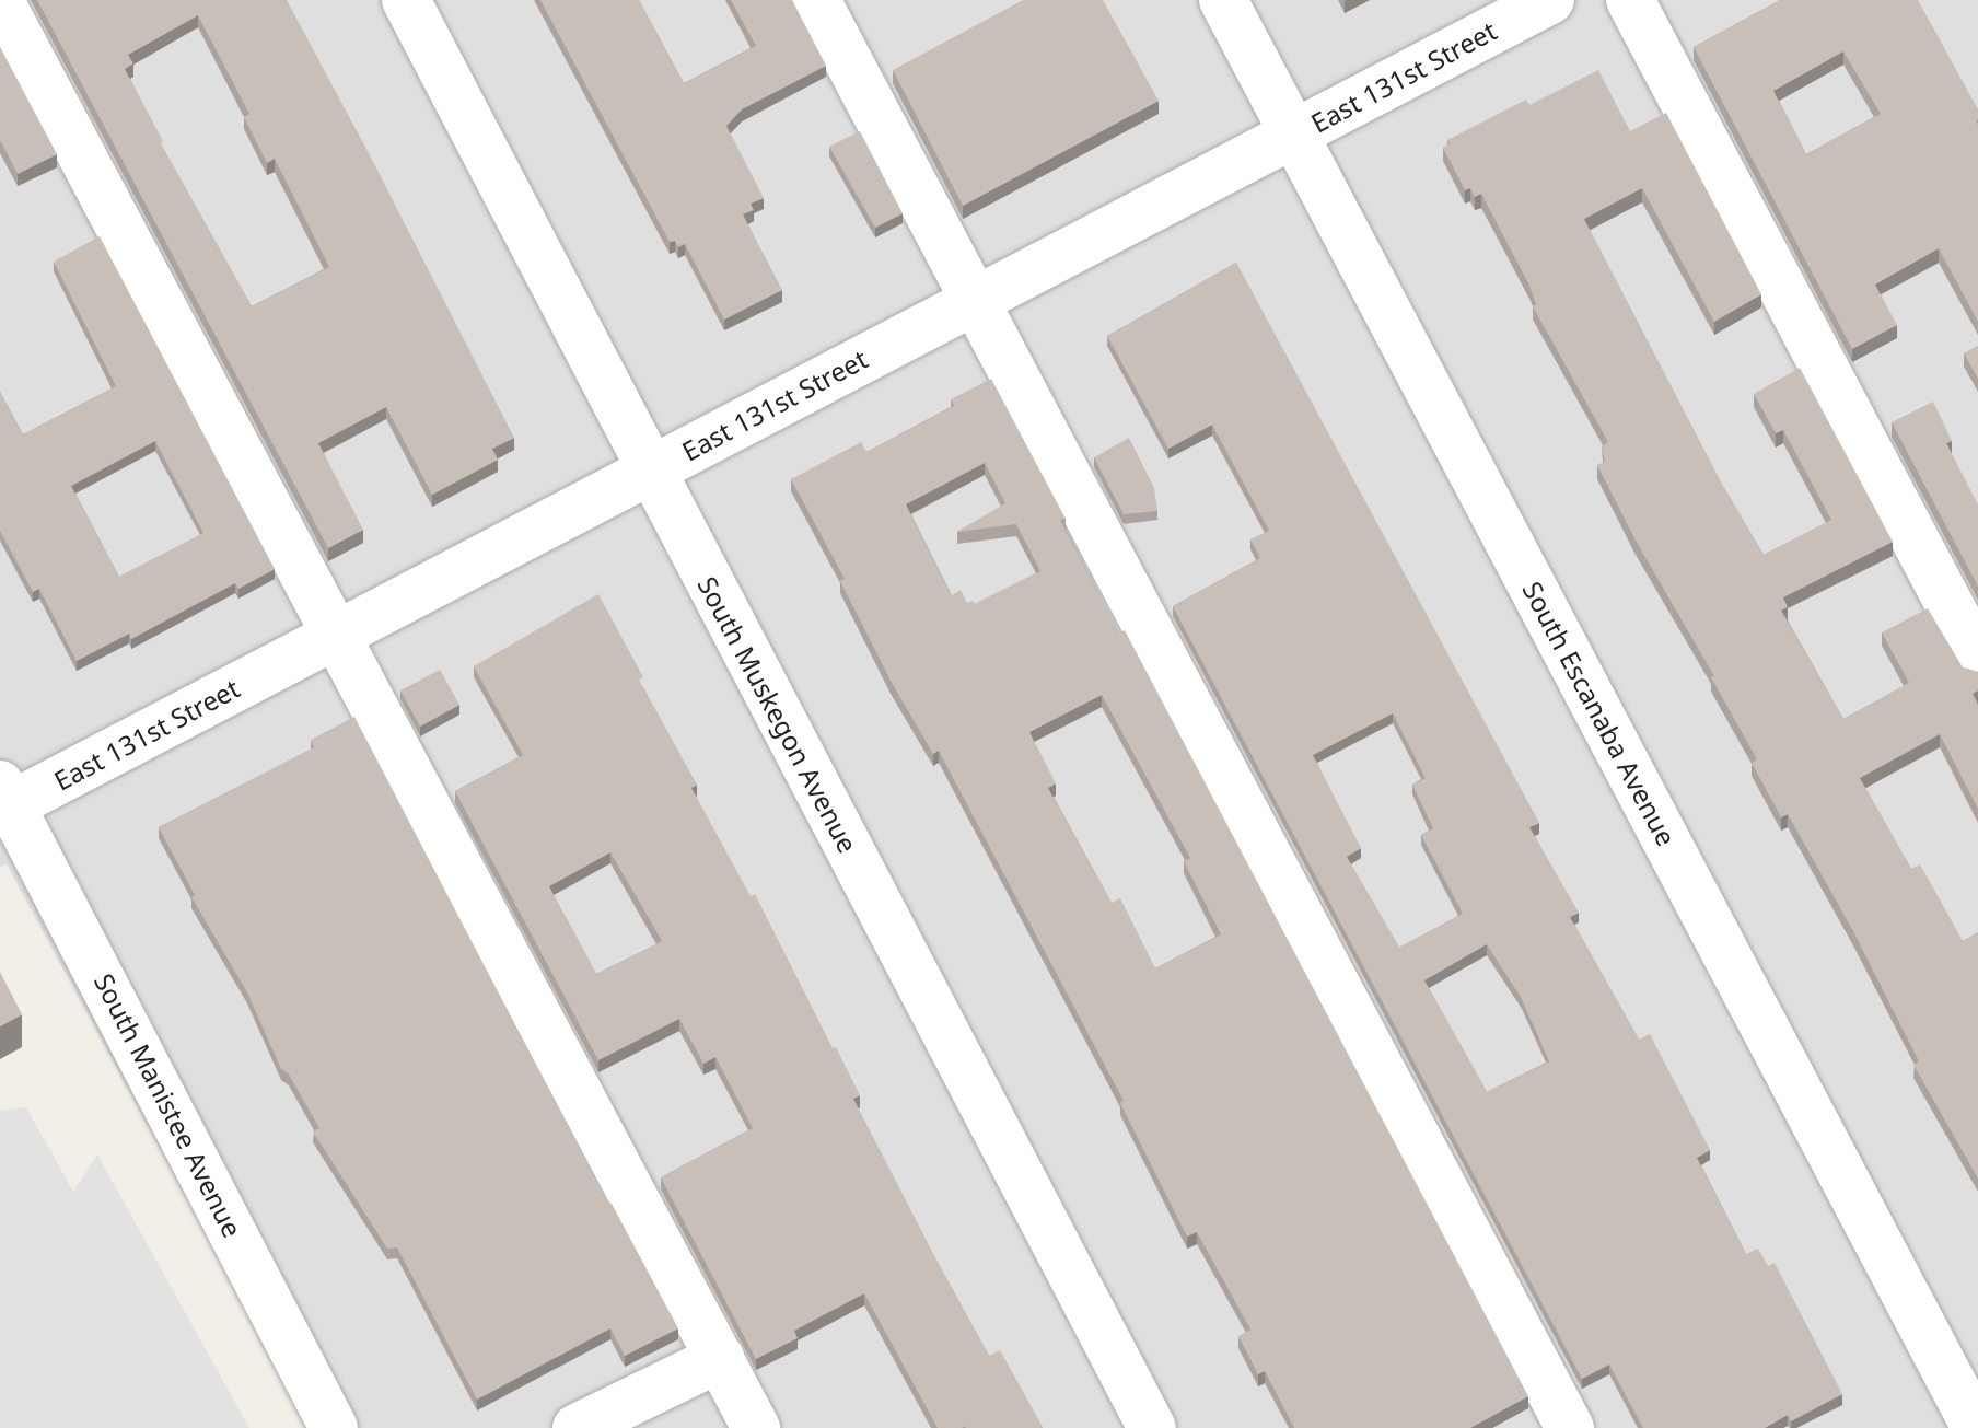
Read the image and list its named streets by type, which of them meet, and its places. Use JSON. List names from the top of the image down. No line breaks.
{"streets":{"street":["East 131st Street","South Escanaba Avenue","South Muskegon Avenue","South Manistee Avenue"]},"crossings":[["East 131st Street","South Escanaba Avenue"],["East 131st Street","South Muskegon Avenue"],["East 131st Street","South Manistee Avenue"]]}
